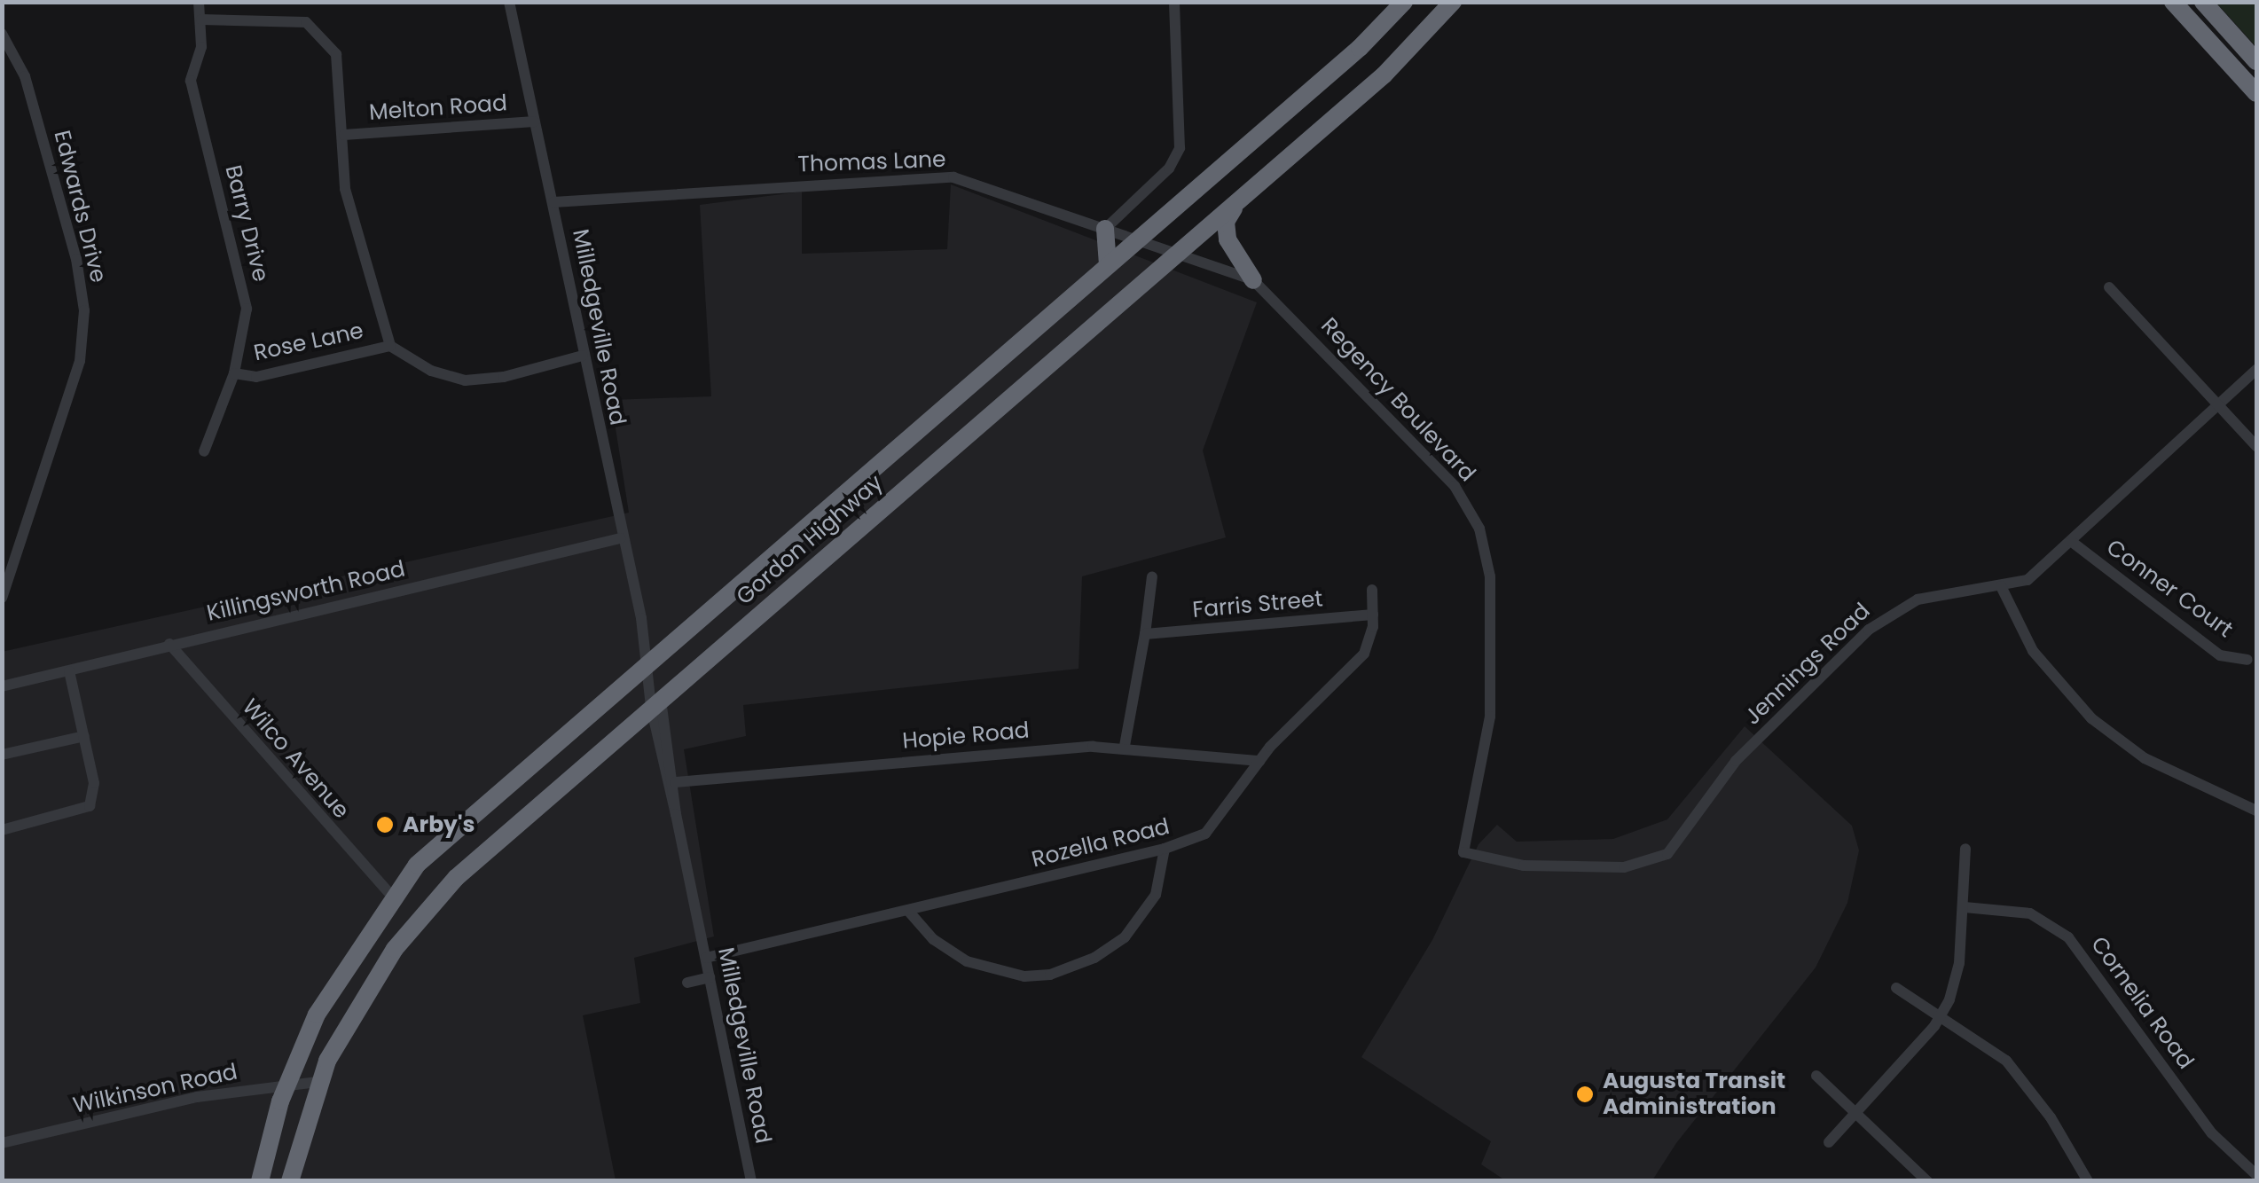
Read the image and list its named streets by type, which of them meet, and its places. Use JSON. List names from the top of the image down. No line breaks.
{"streets":{"highway":["Gordon Highway"],"street":["Melton Road","Thomas Lane","Edwards Drive","Barry Drive","Milledgeville Road","Rose Lane","Regency Boulevard","Conner Court","Killingsworth Road","Farris Street","Jennings Road","Hopie Road","Wilco Avenue","Rozella Road","Cornelia Road","Wilkinson Road"]},"crossings":[["Melton Road","Milledgeville Road"],["Thomas Lane","Milledgeville Road"],["Thomas Lane","Regency Boulevard"],["Thomas Lane","Gordon Highway"],["Barry Drive","Rose Lane"],["Milledgeville Road","Gordon Highway"],["Milledgeville Road","Killingsworth Road"],["Milledgeville Road","Hopie Road"],["Milledgeville Road","Rozella Road"],["Regency Boulevard","Gordon Highway"],["Regency Boulevard","Jennings Road"],["Gordon Highway","Wilco Avenue"],["Gordon Highway","Wilkinson Road"],["Conner Court","Jennings Road"],["Killingsworth Road","Wilco Avenue"],["Farris Street","Rozella Road"],["Hopie Road","Rozella Road"]],"places":["Arby's","Augusta Transit Administration"]}
